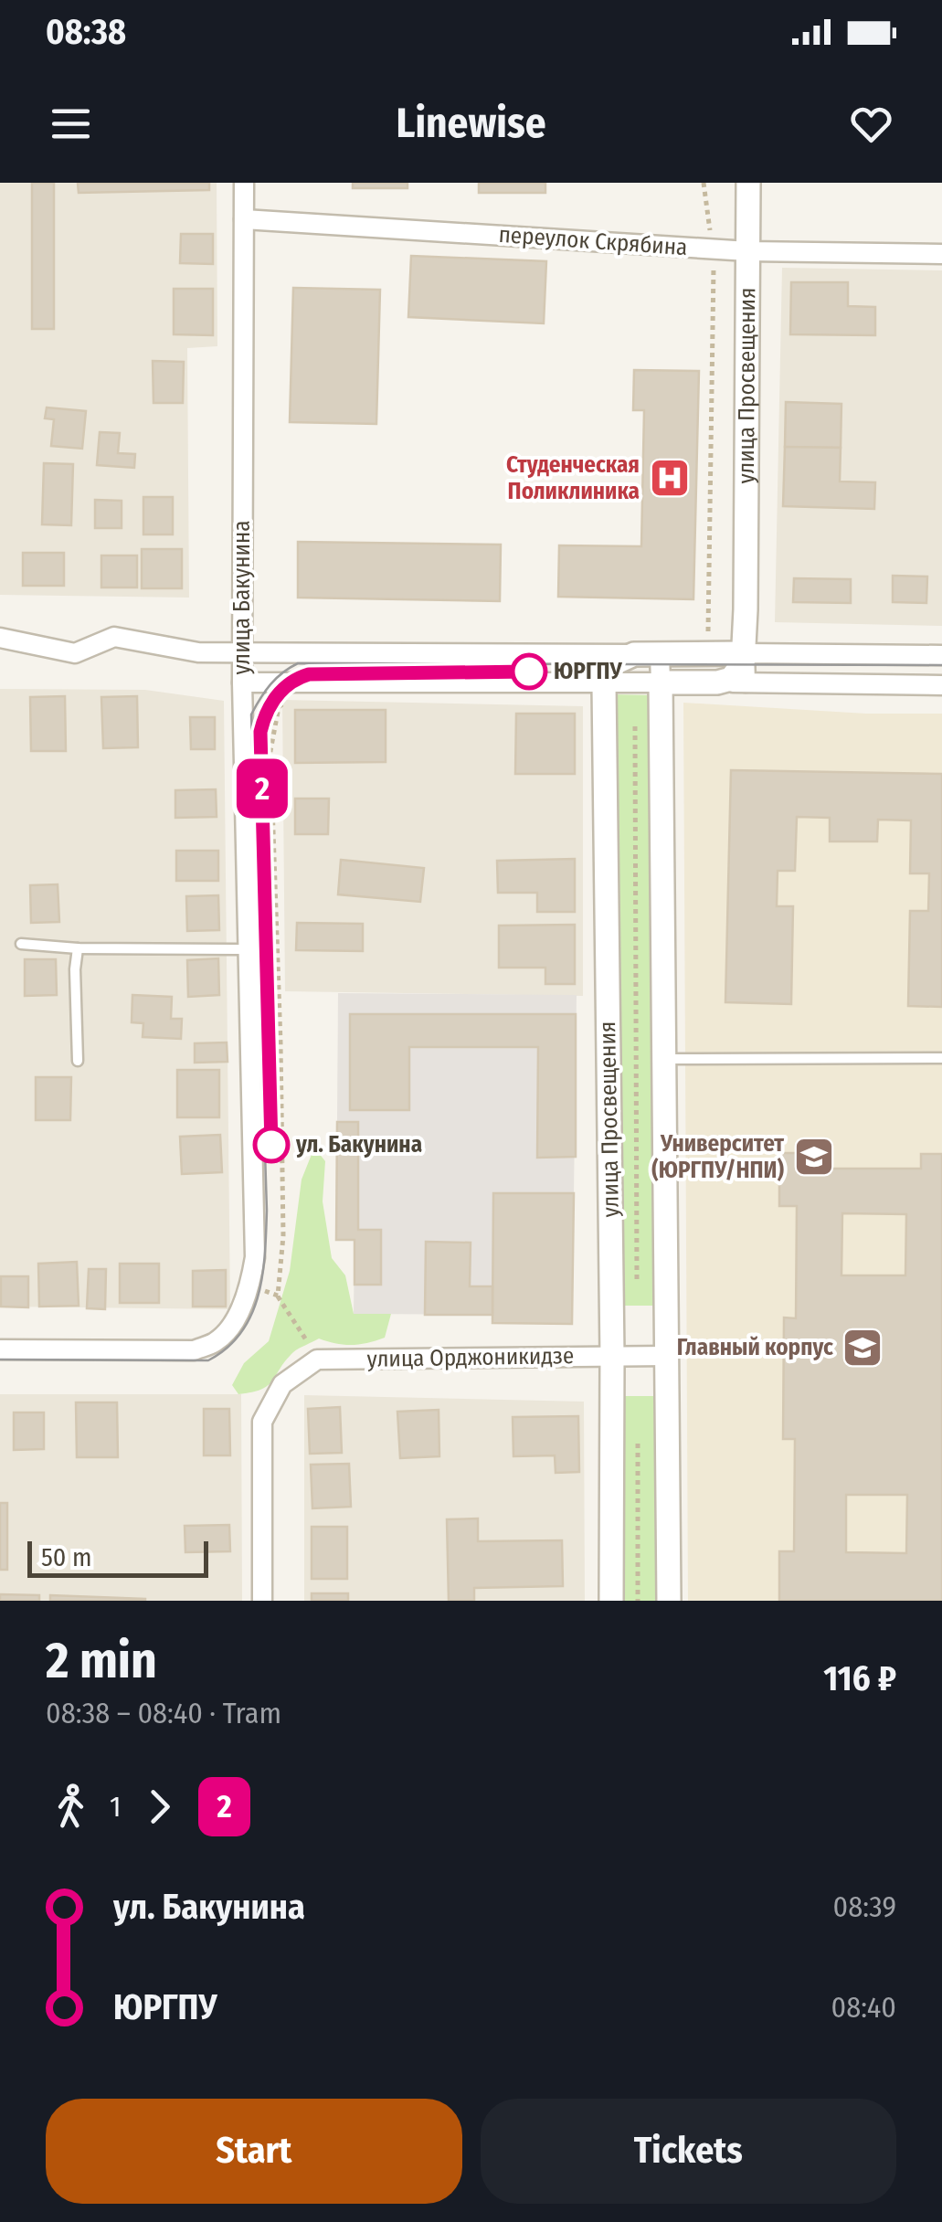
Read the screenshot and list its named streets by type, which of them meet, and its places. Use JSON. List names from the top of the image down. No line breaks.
{"streets":{"street":["переулок Скрябина","улица Просвещения","улица Бакунина","улица Орджоникидзе"]},"crossings":[["переулок Скрябина","улица Просвещения"],["переулок Скрябина","улица Бакунина"],["улица Просвещения","улица Орджоникидзе"]],"places":{"hospital":["Студенческая Поликлиника"],"other":["ЮРГПУ","ул. Бакунина"],"school or university":["Университет (ЮРГПУ/НПИ)","Главный корпус"]},"lines":["tram line 2"],"scale_bar":"50 m","page":{"status":"08:38","header":"Linewise","on_map":"2","scale":"50 m","heading":["2 min","08:38 – 08:40 · Tram","116 ₽"],"legs":["1","2"],"list":[{"name":"ул. Бакунина","value":"08:39"},{"name":"ЮРГПУ","value":"08:40"}],"buttons":["Start","Tickets"]}}
